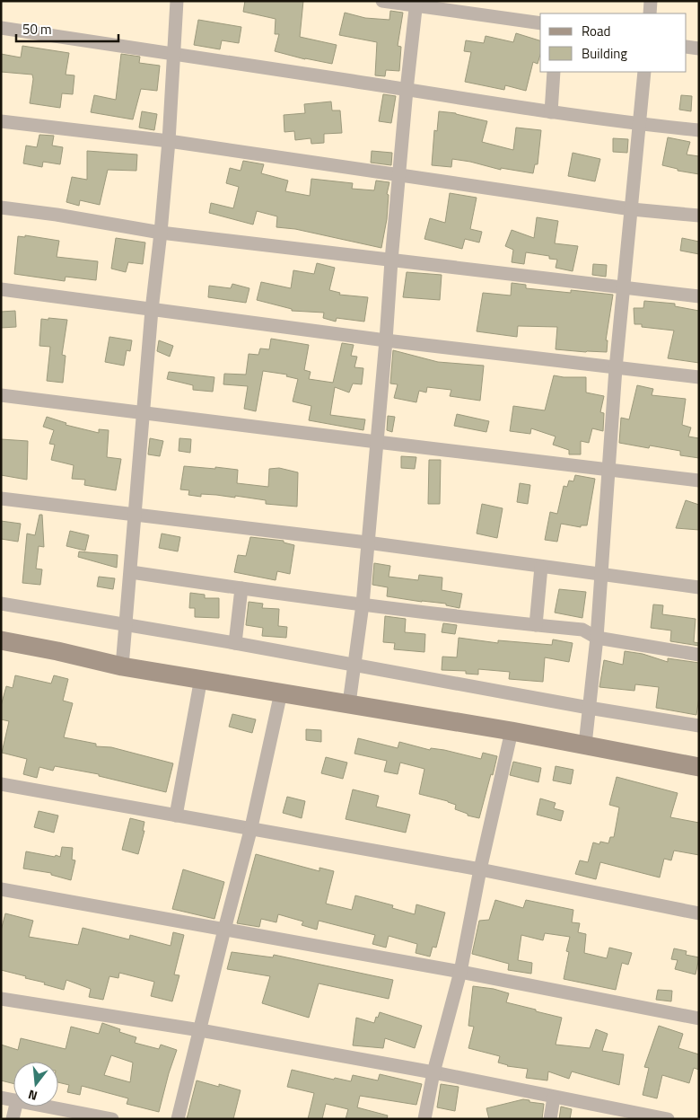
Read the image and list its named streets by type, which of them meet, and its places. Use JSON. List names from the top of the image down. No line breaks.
{"legend":["Road","Building"],"scale_bar":"50 m","north":"bottom"}
